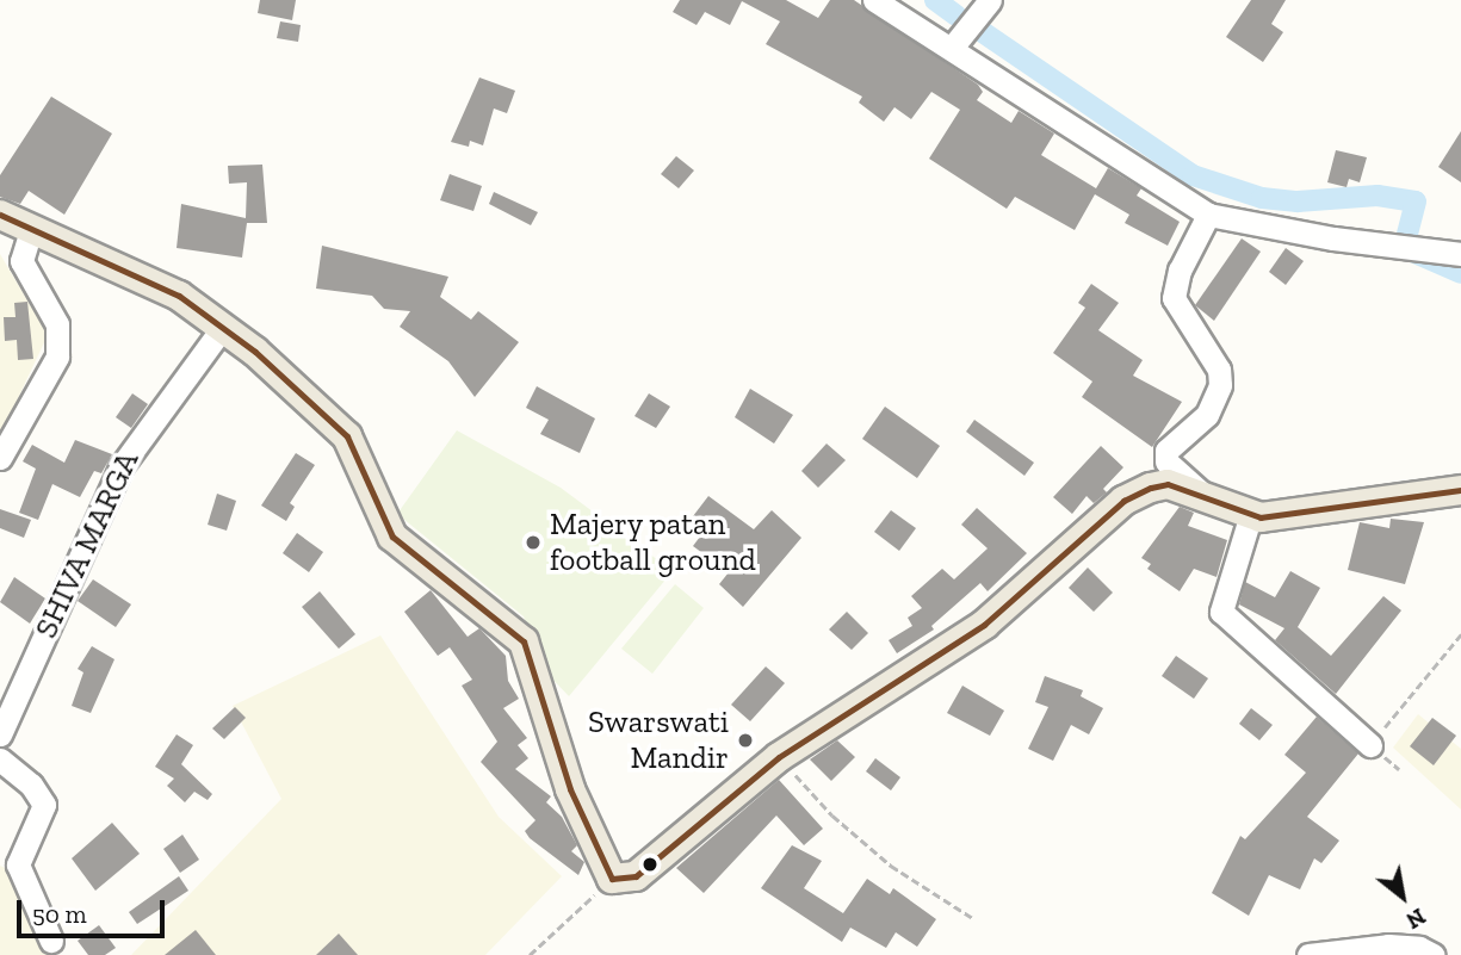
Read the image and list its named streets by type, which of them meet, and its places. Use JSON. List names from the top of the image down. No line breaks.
{"streets":{"street":["SHIVA MARGA"]},"places":["Majery patan football ground","Swarswati Mandir"],"scale_bar":"50 m","north":"bottom right"}
